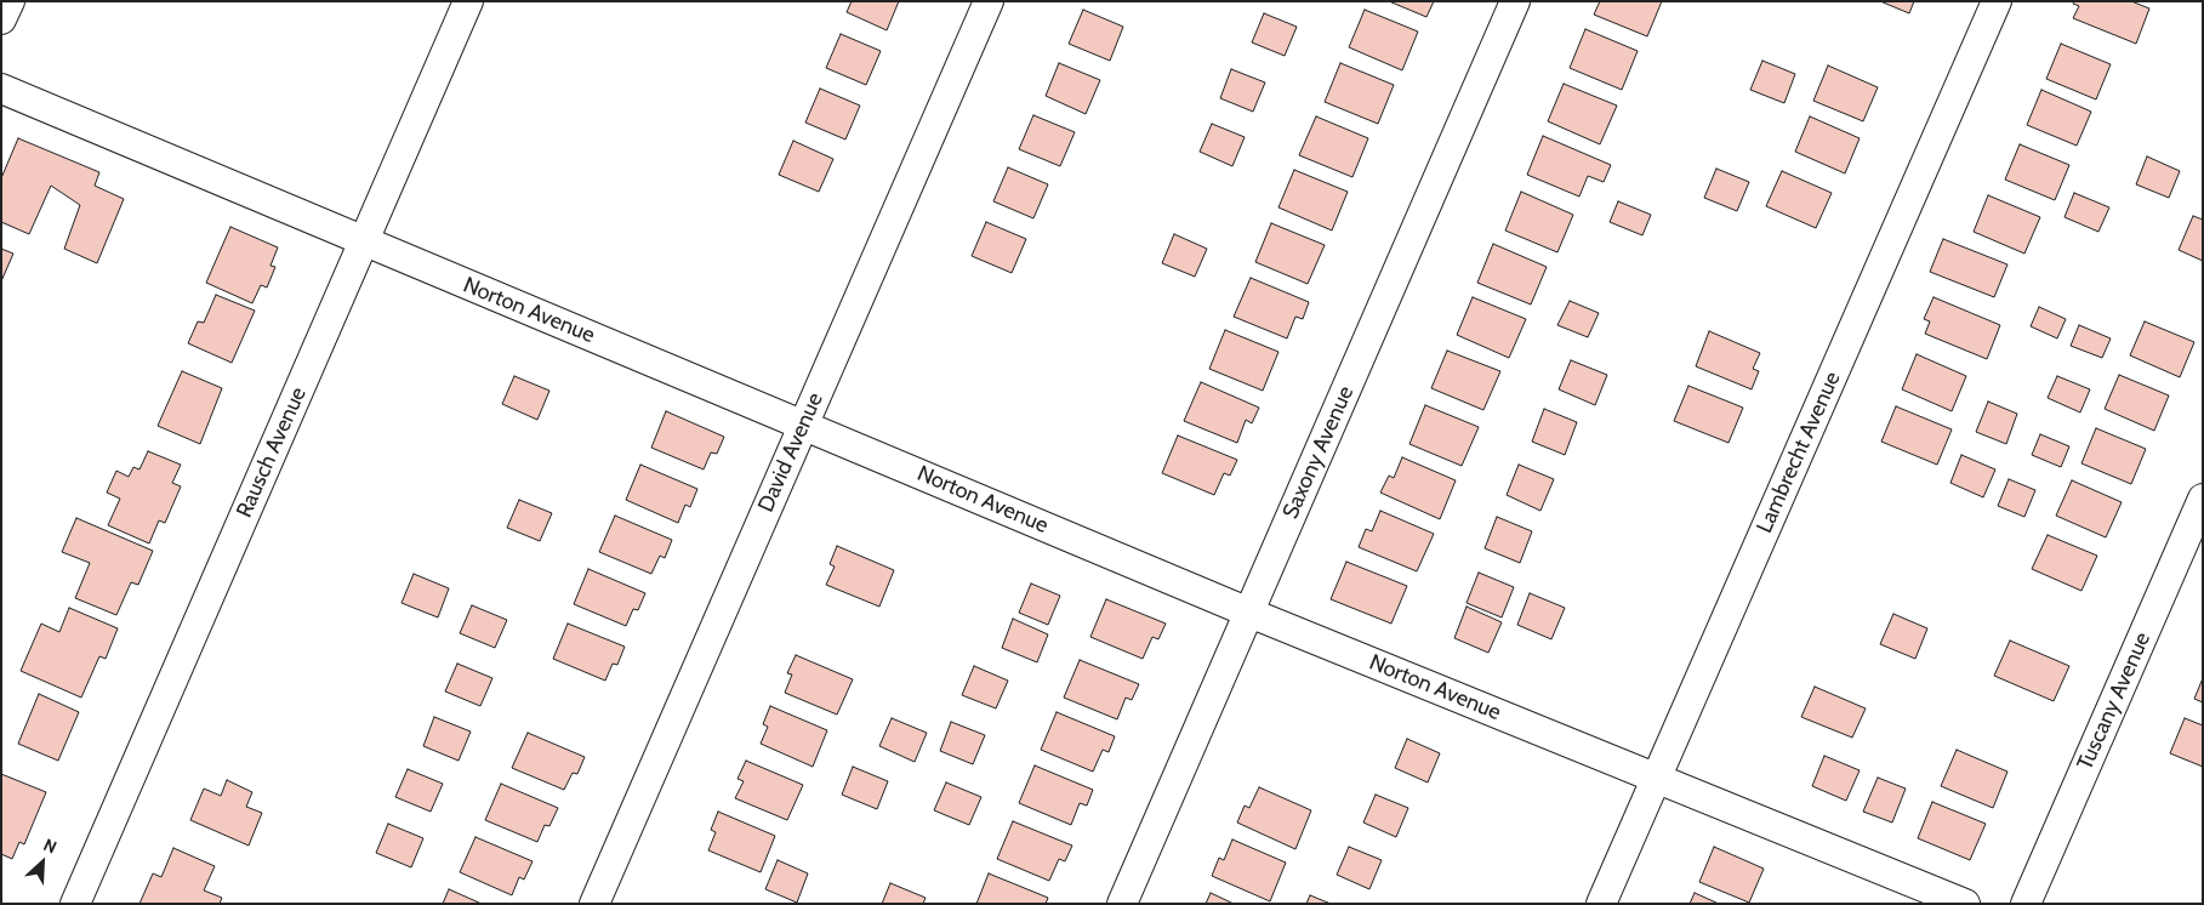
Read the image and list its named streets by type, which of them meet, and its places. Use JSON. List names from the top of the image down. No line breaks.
{"streets":{"street":["Norton Avenue","Rausch Avenue","David Avenue","Saxony Avenue","Lambrecht Avenue","Tuscany Avenue"]},"crossings":[["Norton Avenue","Rausch Avenue"],["Norton Avenue","David Avenue"],["Norton Avenue","Saxony Avenue"],["Norton Avenue","Lambrecht Avenue"]],"north":"top right"}
